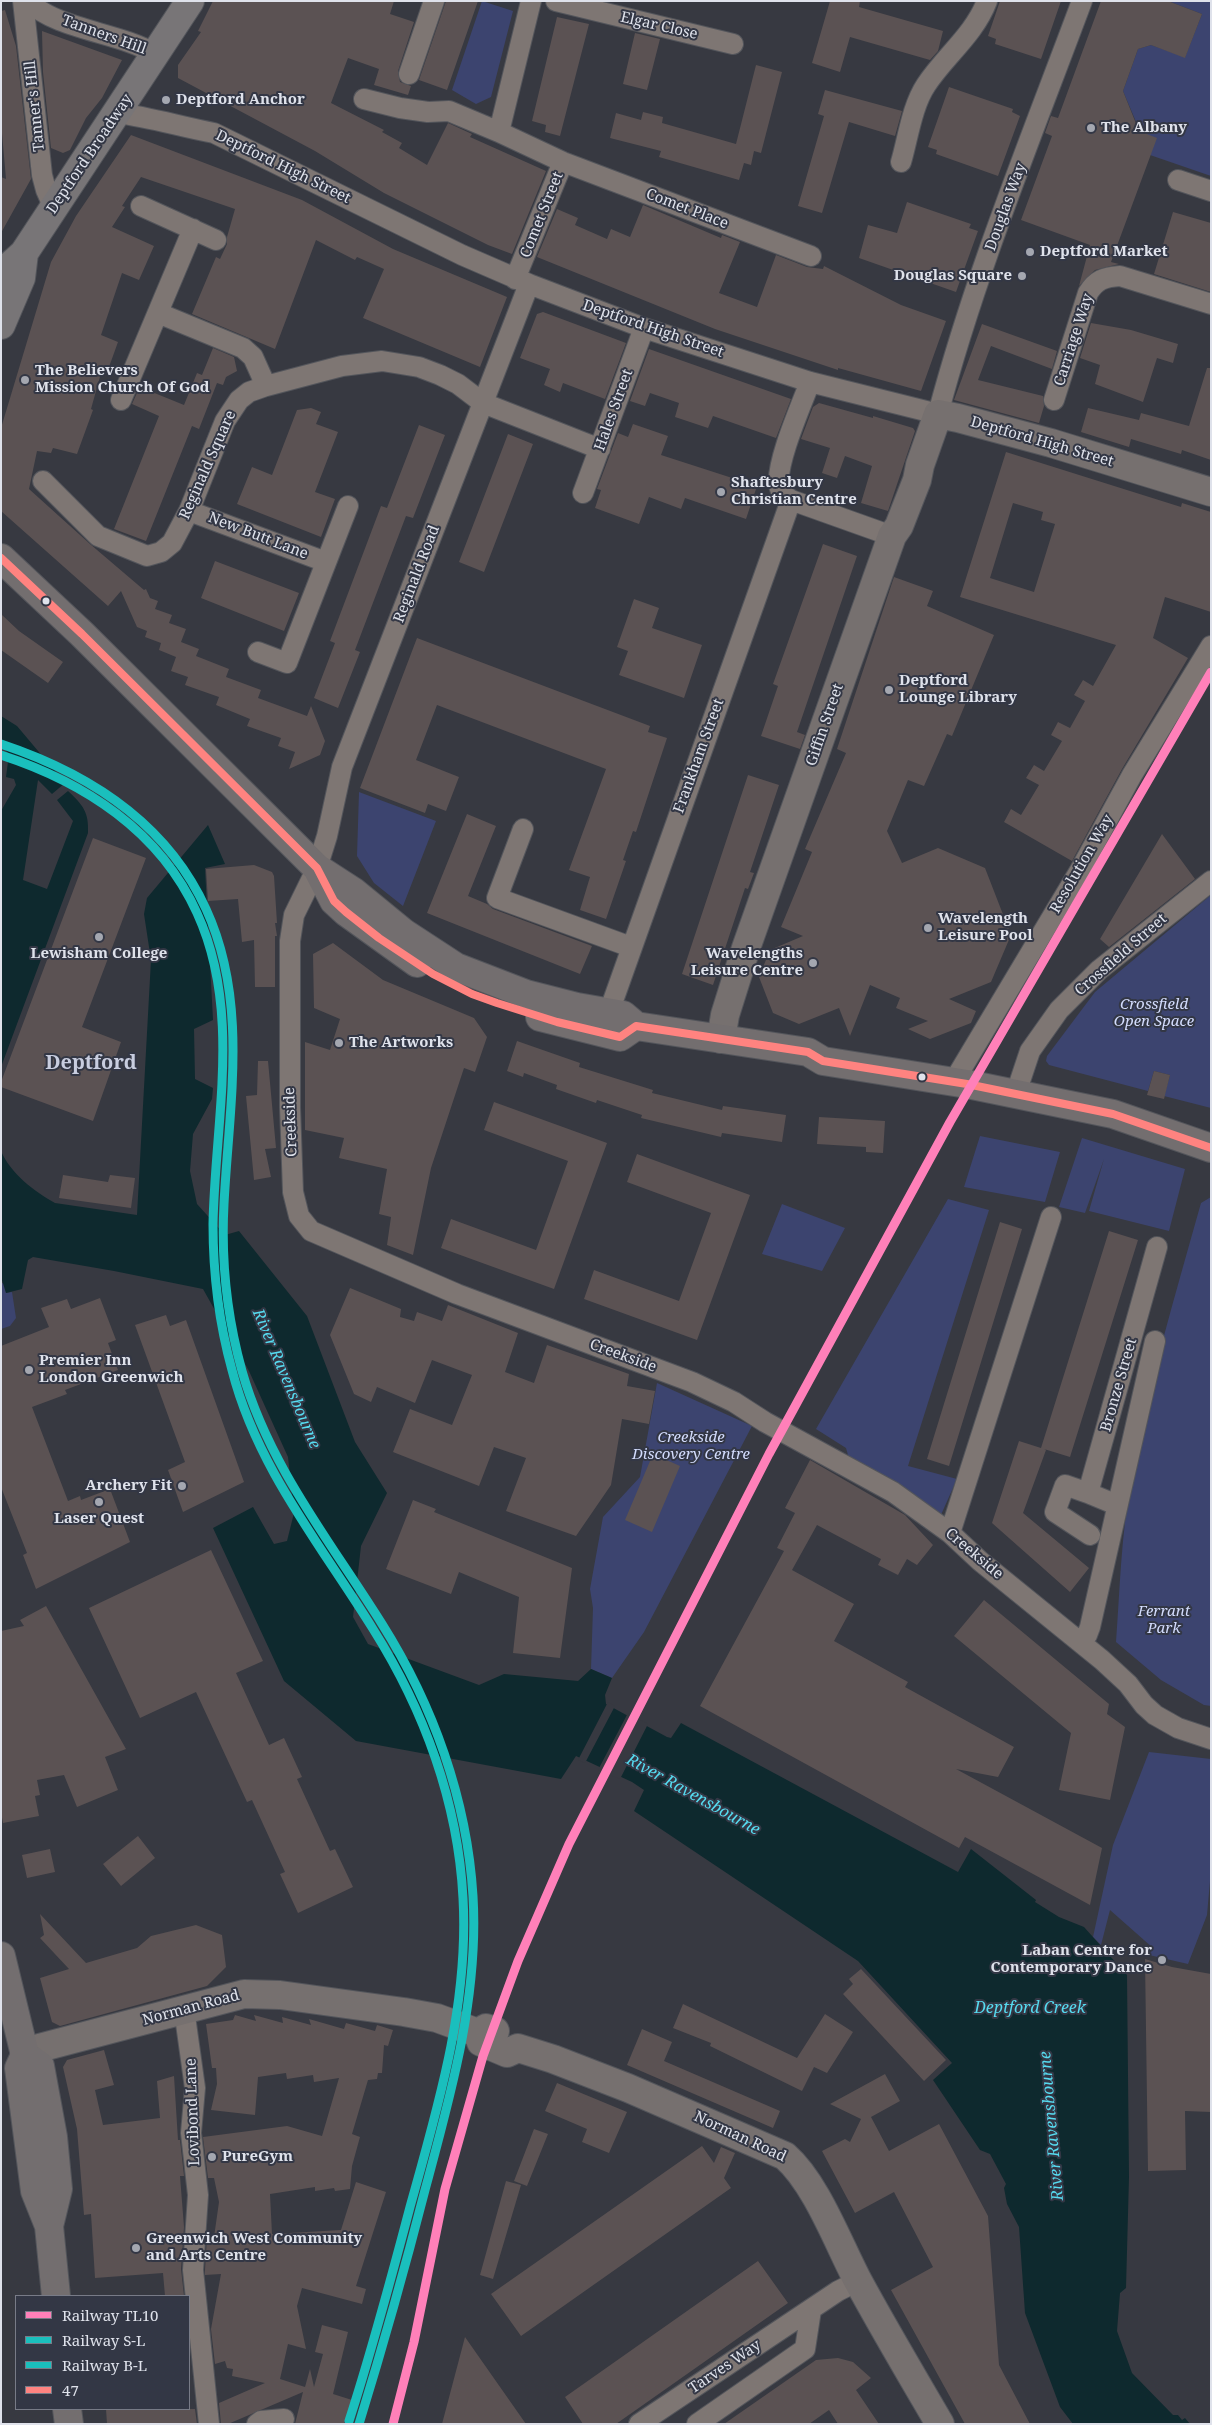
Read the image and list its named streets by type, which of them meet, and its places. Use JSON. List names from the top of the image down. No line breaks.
{"streets":{"highway":["Deptford Broadway"],"main road":["Deptford High Street","Giffin Street","Norman Road"],"street":["Elgar Close","Tanners Hill","Tanner's Hill","Douglas Way","Comet Place","Comet Street","Carriage Way","Hales Street","Reginald Square","New Butt Lane","Reginald Road","Frankham Street","Resolution Way","Crossfield Street","Creekside","Bronze Street","Lovibond Lane","Tarves Way"]},"crossings":[["Tanners Hill","Deptford Broadway"],["Tanner's Hill","Deptford Broadway"],["Deptford Broadway","Deptford High Street"],["Deptford High Street","Douglas Way"],["Deptford High Street","Comet Street"],["Deptford High Street","Hales Street"],["Deptford High Street","Reginald Road"],["Deptford High Street","Giffin Street"],["Douglas Way","Giffin Street"],["Comet Place","Comet Street"],["Comet Street","Reginald Road"],["Hales Street","Reginald Square"],["Reginald Square","New Butt Lane"],["Reginald Square","Reginald Road"],["Reginald Road","Creekside"],["Creekside","Bronze Street"],["Norman Road","Lovibond Lane"],["Norman Road","Tarves Way"]],"districts":["Deptford"],"water":["River Ravensbourne","Deptford Creek"],"parks":["Crossfield Open Space","Creekside Discovery Centre","Ferrant Park"],"places":["Deptford Anchor","The Albany","Deptford Market","Douglas Square","The Believers Mission Church Of God","Shaftesbury Christian Centre","Deptford Lounge Library","Wavelength Leisure Pool","Lewisham College","Wavelengths Leisure Centre","The Artworks","Premier Inn London Greenwich","Archery Fit","Laser Quest","Laban Centre for Contemporary Dance","PureGym","Greenwich West Community and Arts Centre"],"lines":["transit line 47","rail line TL10","rail line S-L","rail line B-L"],"legend":["Railway TL10","Railway S-L","Railway B-L","47"]}
